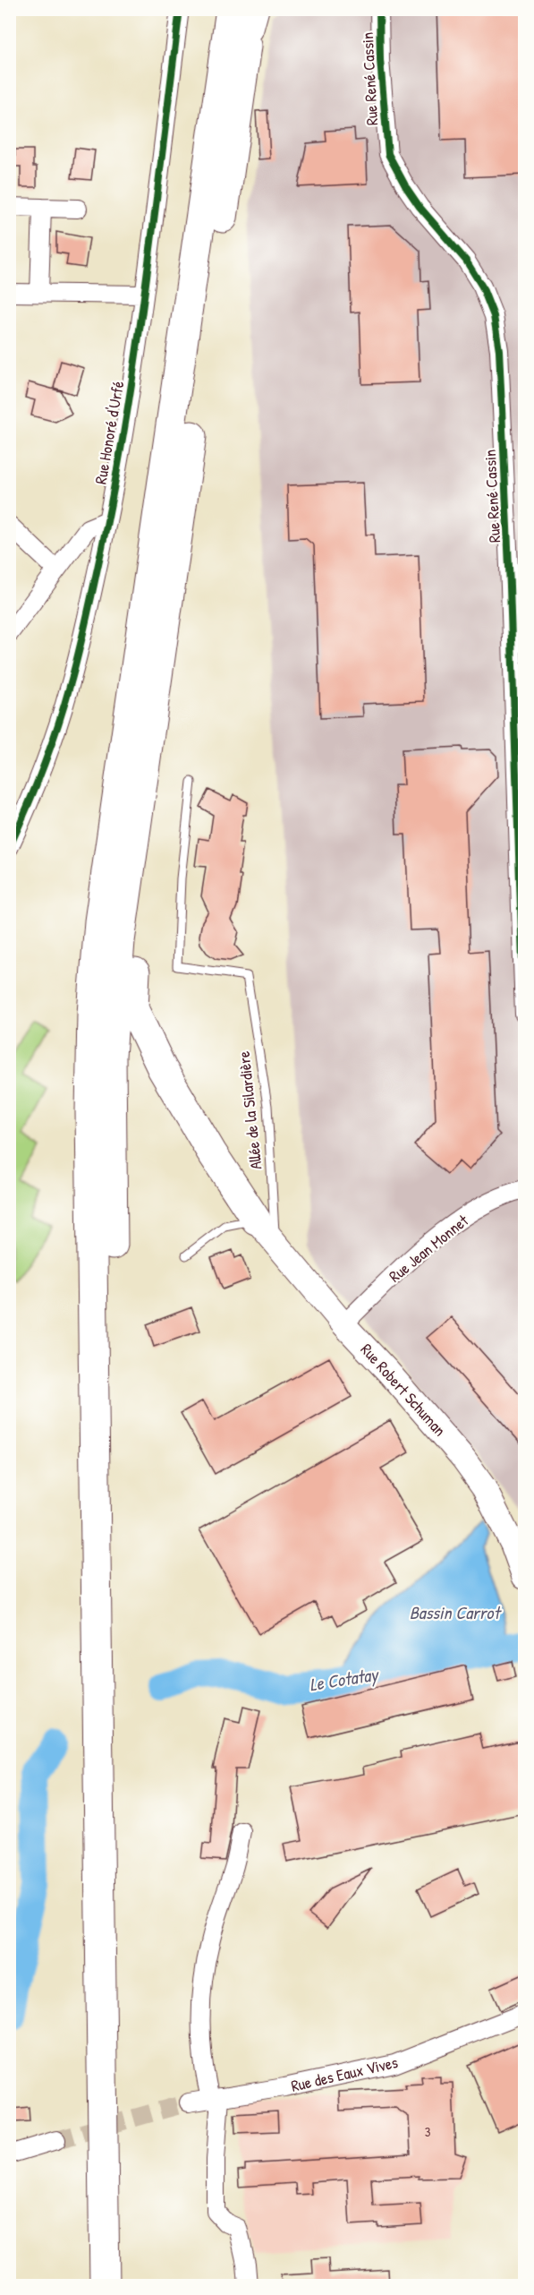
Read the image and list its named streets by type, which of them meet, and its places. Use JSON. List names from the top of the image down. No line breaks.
{"streets":{"main road":["Rue Robert Schuman"],"street":["Rue René Cassin","Rue Honoré d'Urfé","Rue Jean Monnet","Rue des Eaux Vives"],"lane":["Allée de la Silardière"]},"crossings":[["Allée de la Silardière","Rue Robert Schuman"],["Rue Jean Monnet","Rue Robert Schuman"]],"water":["Bassin Carrot","Le Cotatay"],"house_numbers":["3"]}
